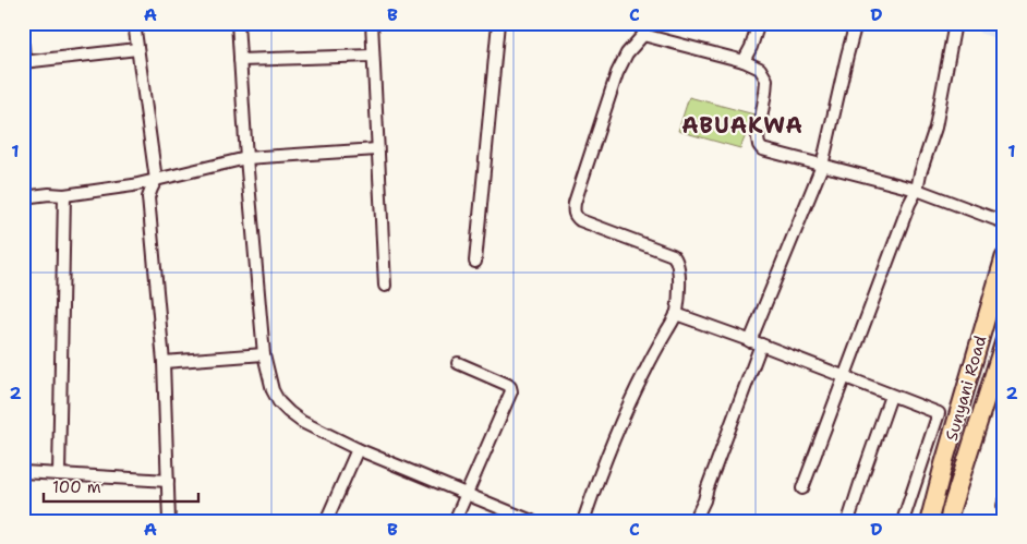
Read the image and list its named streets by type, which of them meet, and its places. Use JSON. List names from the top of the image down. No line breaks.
{"streets":{"main road":["Sunyani Road"]},"districts":["ABUAKWA"],"scale_bar":"100 m","grid":{"columns":["A","B","C","D"],"rows":["1","2"]}}
